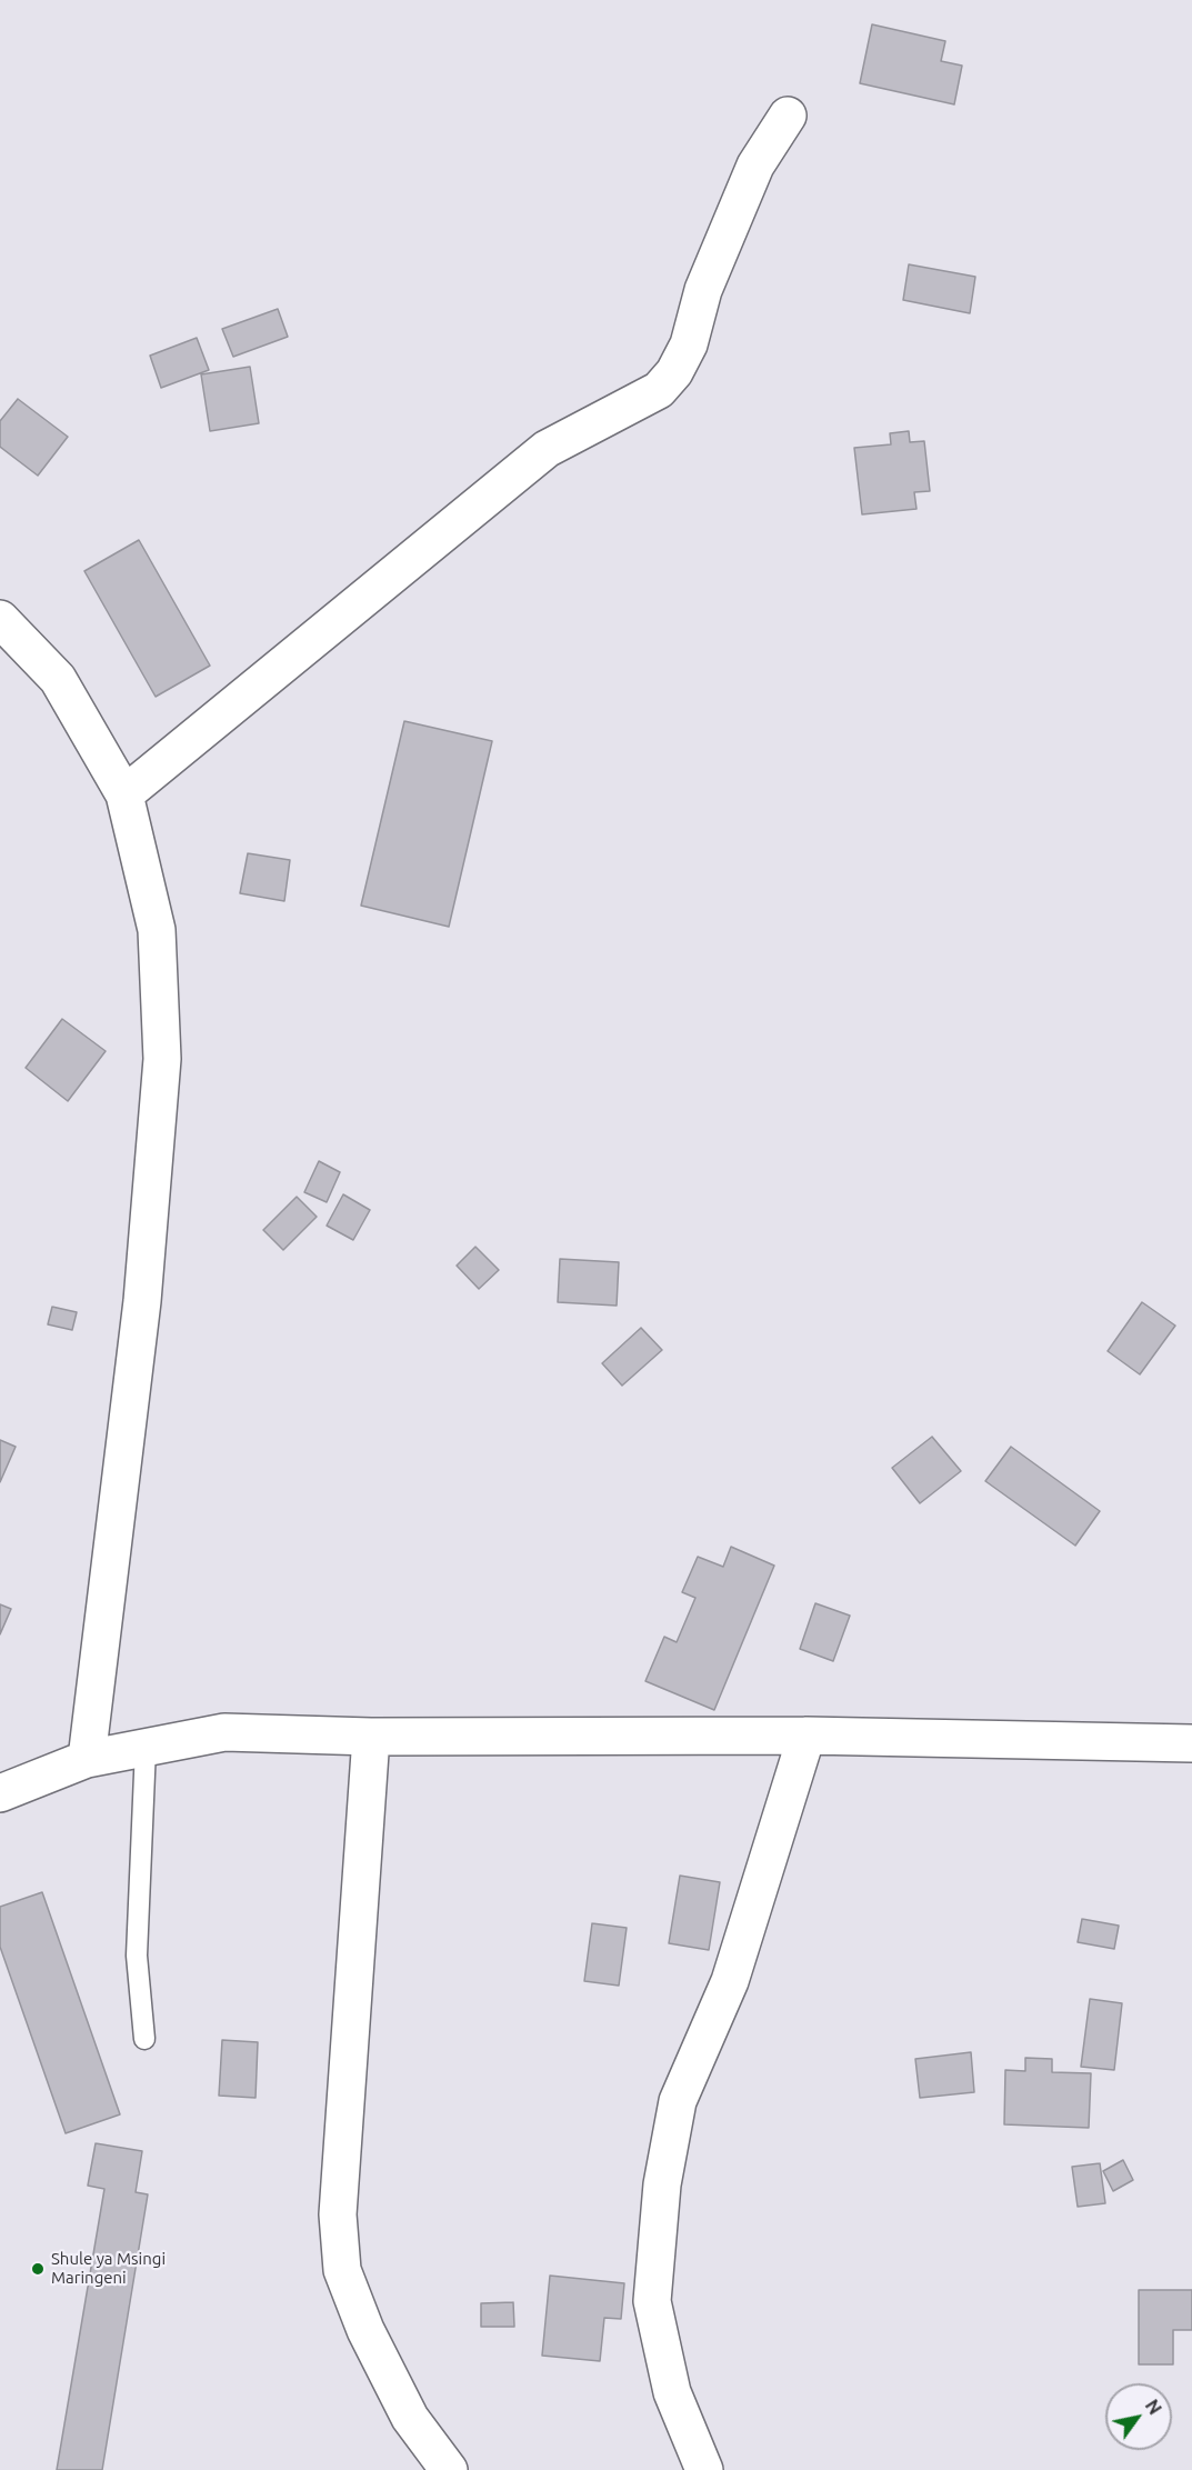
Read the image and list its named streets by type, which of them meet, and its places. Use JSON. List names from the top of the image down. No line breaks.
{"places":["Shule ya Msingi Maringeni"],"north":"top right"}
